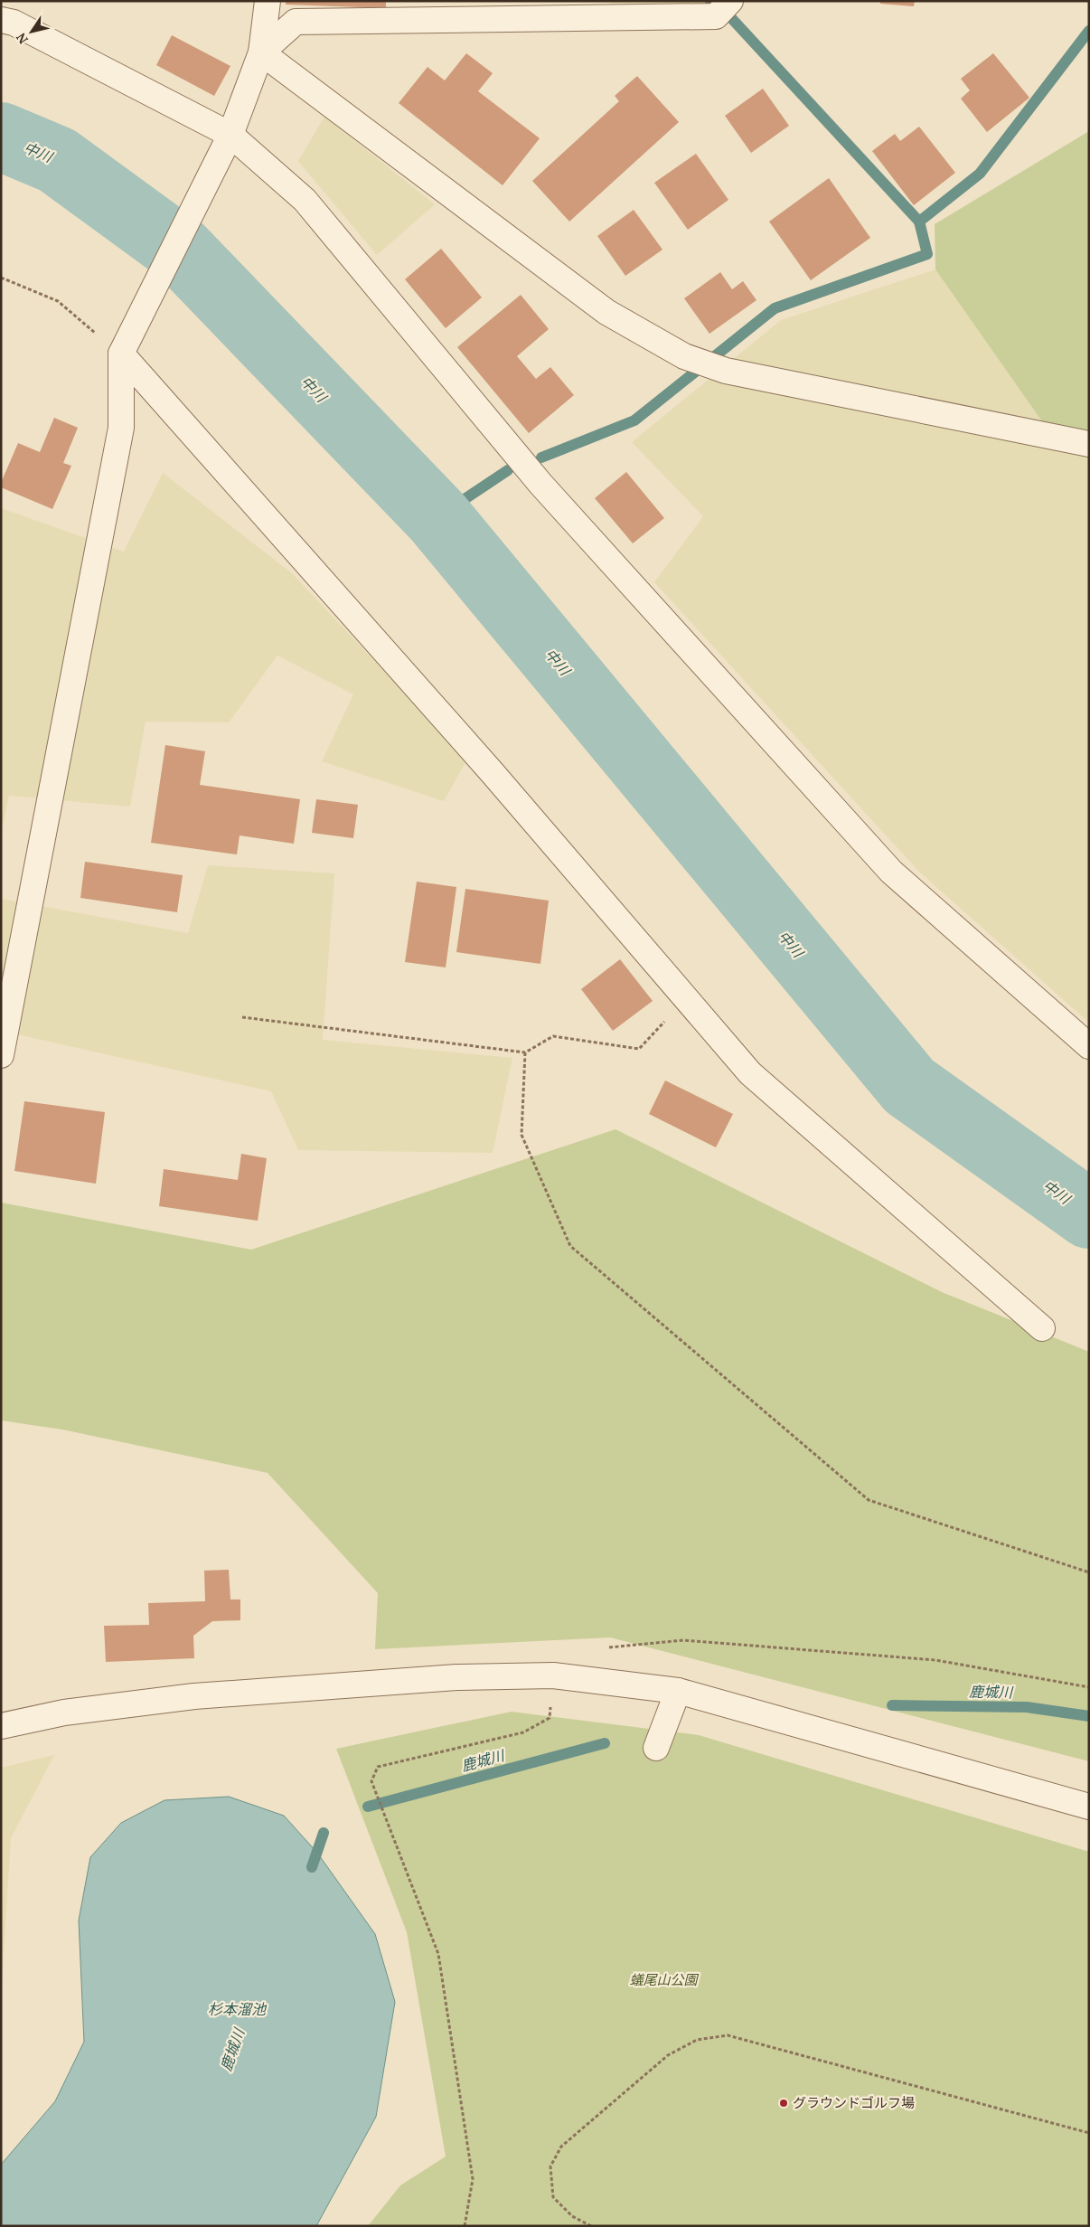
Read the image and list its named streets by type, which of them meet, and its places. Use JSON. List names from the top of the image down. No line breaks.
{"water":["中川","鹿城川","杉本溜池"],"parks":["蟻尾山公園"],"places":["グラウンドゴルフ場"],"north":"bottom left"}
